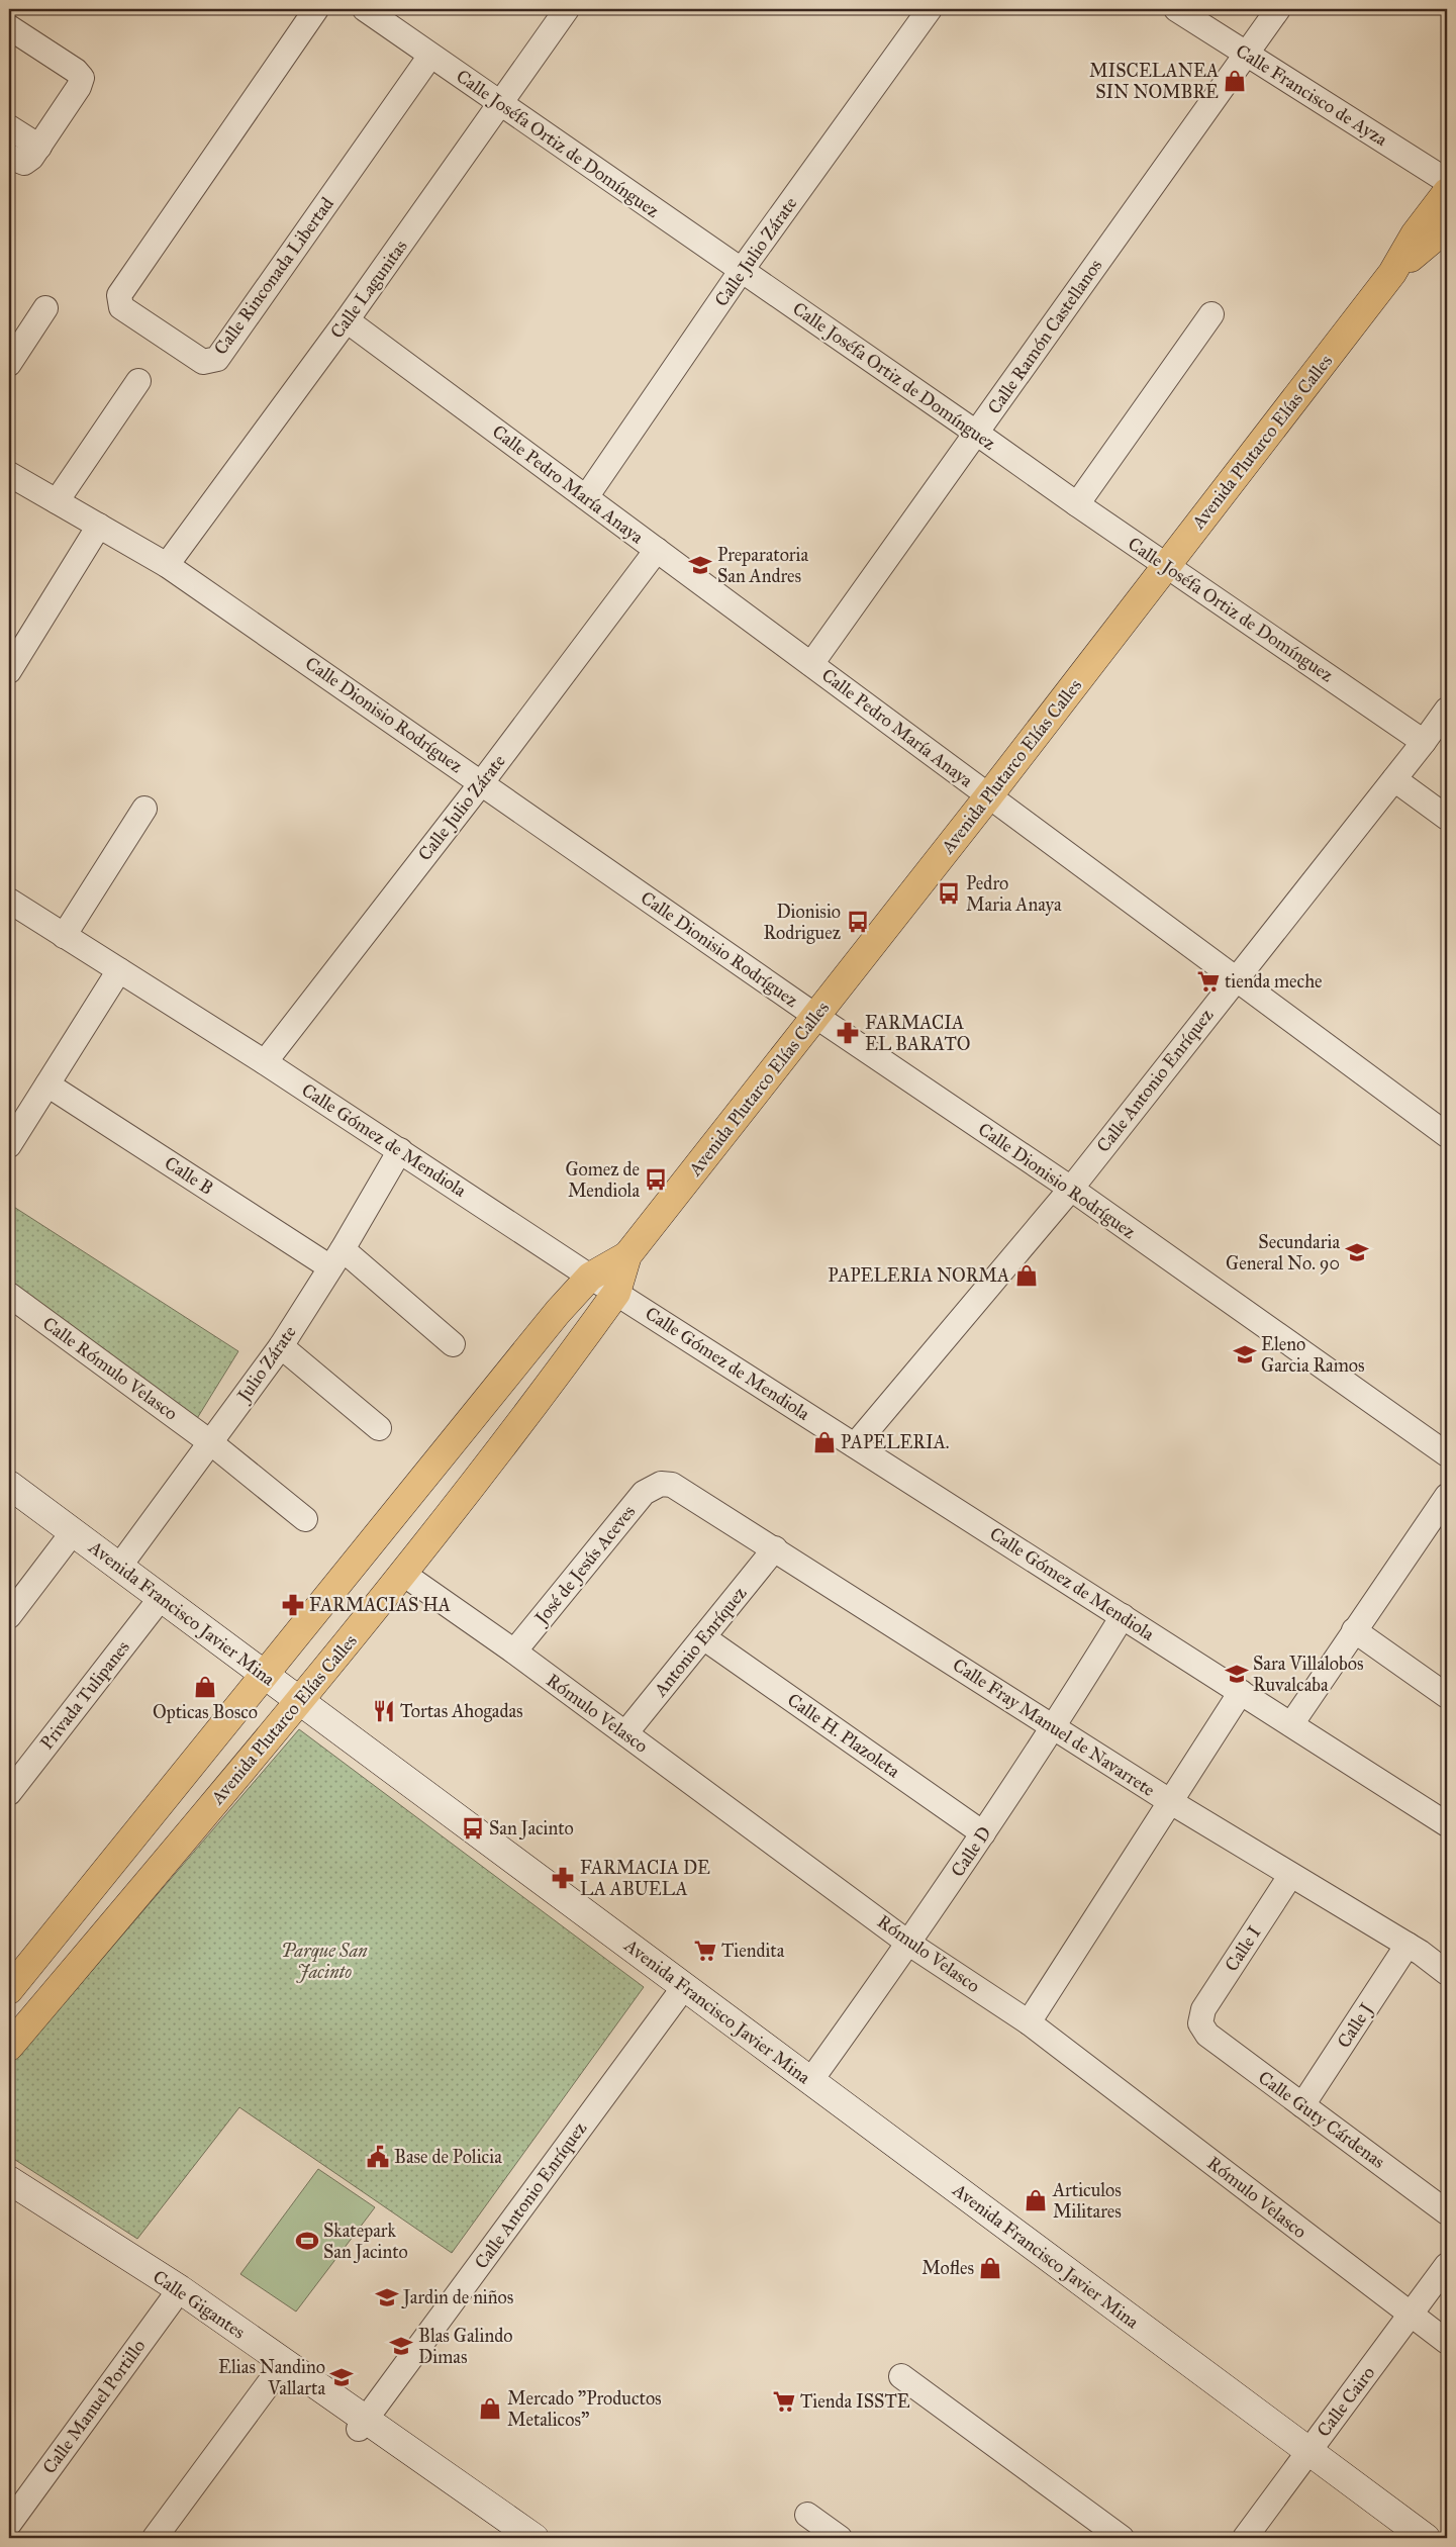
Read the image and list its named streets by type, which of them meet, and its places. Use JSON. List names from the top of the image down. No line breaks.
{"streets":{"main road":["Avenida Plutarco Elías Calles","Avenida Francisco Javier Mina","Calle Gigantes"],"street":["Calle Francisco de Ayza","Calle Joséfa Ortiz de Domínguez","Calle Julio Zárate","Calle Rinconada Libertad","Calle Lagunitas","Calle Ramón Castellanos","Calle Pedro María Anaya","Calle Dionisio Rodríguez","Calle Antonio Enríquez","Calle Gómez de Mendiola","Calle B","Julio Zárate","Calle Rómulo Velasco","José de Jesús Aceves","Antonio Enríquez","Privada Tulipanes","Rómulo Velasco","Calle Fray Manuel de Navarrete","Calle H. Plazoleta","Calle D","Calle I","Calle J","Calle Guty Cárdenas","Calle Cairo","Calle Manuel Portillo"]},"crossings":[["Calle Francisco de Ayza","Calle Ramón Castellanos"],["Calle Joséfa Ortiz de Domínguez","Calle Julio Zárate"],["Calle Joséfa Ortiz de Domínguez","Calle Rinconada Libertad"],["Calle Joséfa Ortiz de Domínguez","Calle Lagunitas"],["Calle Joséfa Ortiz de Domínguez","Calle Ramón Castellanos"],["Calle Joséfa Ortiz de Domínguez","Avenida Plutarco Elías Calles"],["Calle Joséfa Ortiz de Domínguez","Calle Antonio Enríquez"],["Calle Julio Zárate","Calle Pedro María Anaya"],["Calle Julio Zárate","Calle Dionisio Rodríguez"],["Calle Julio Zárate","Calle Gómez de Mendiola"],["Calle Lagunitas","Calle Pedro María Anaya"],["Calle Lagunitas","Calle Dionisio Rodríguez"],["Calle Ramón Castellanos","Calle Pedro María Anaya"],["Avenida Plutarco Elías Calles","Calle Pedro María Anaya"],["Avenida Plutarco Elías Calles","Calle Dionisio Rodríguez"],["Avenida Plutarco Elías Calles","Calle Gómez de Mendiola"],["Avenida Plutarco Elías Calles","Avenida Francisco Javier Mina"],["Avenida Plutarco Elías Calles","Rómulo Velasco"],["Calle Pedro María Anaya","Calle Antonio Enríquez"],["Calle Dionisio Rodríguez","Calle Antonio Enríquez"],["Calle Antonio Enríquez","Calle Gómez de Mendiola"],["Calle Antonio Enríquez","Avenida Francisco Javier Mina"],["Calle Antonio Enríquez","Calle Gigantes"],["Calle Gómez de Mendiola","Julio Zárate"],["Calle Gómez de Mendiola","Calle D"],["Calle B","Julio Zárate"],["Julio Zárate","Calle Rómulo Velasco"],["Julio Zárate","Avenida Francisco Javier Mina"],["José de Jesús Aceves","Rómulo Velasco"],["José de Jesús Aceves","Calle Fray Manuel de Navarrete"],["Avenida Francisco Javier Mina","Privada Tulipanes"],["Avenida Francisco Javier Mina","Calle D"],["Avenida Francisco Javier Mina","Calle Cairo"],["Antonio Enríquez","Rómulo Velasco"],["Antonio Enríquez","Calle Fray Manuel de Navarrete"],["Antonio Enríquez","Calle H. Plazoleta"],["Rómulo Velasco","Calle D"],["Rómulo Velasco","Calle Cairo"],["Calle Fray Manuel de Navarrete","Calle D"],["Calle Fray Manuel de Navarrete","Calle I"],["Calle Fray Manuel de Navarrete","Calle J"],["Calle H. Plazoleta","Calle D"],["Calle I","Calle Guty Cárdenas"],["Calle J","Calle Guty Cárdenas"],["Calle Gigantes","Calle Manuel Portillo"]],"parks":["Parque San Jacinto"],"places":{"shop":["MISCELANEA SIN NOMBRE","PAPELERIA NORMA","PAPELERIA.","Opticas Bosco","Articulos Militares","Mofles","Mercado \"Productos Metalicos\""],"school or university":["Preparatoria San Andres","Secundaria General No. 90","Eleno Garcia Ramos","Sara Villalobos Ruvalcaba","Jardin de niños","Blas Galindo Dimas","Elias Nandino Vallarta"],"bus stop":["Pedro Maria Anaya","Dionisio Rodriguez","Gomez de Mendiola","San Jacinto"],"supermarket":["tienda meche","Tiendita","Tienda ISSTE"],"pharmacy":["FARMACIA EL BARATO","FARMACIAS HA","FARMACIA DE LA ABUELA"],"restaurant":["Tortas Ahogadas"],"public building":["Base de Policia"],"sports":["Skatepark San Jacinto"]}}
